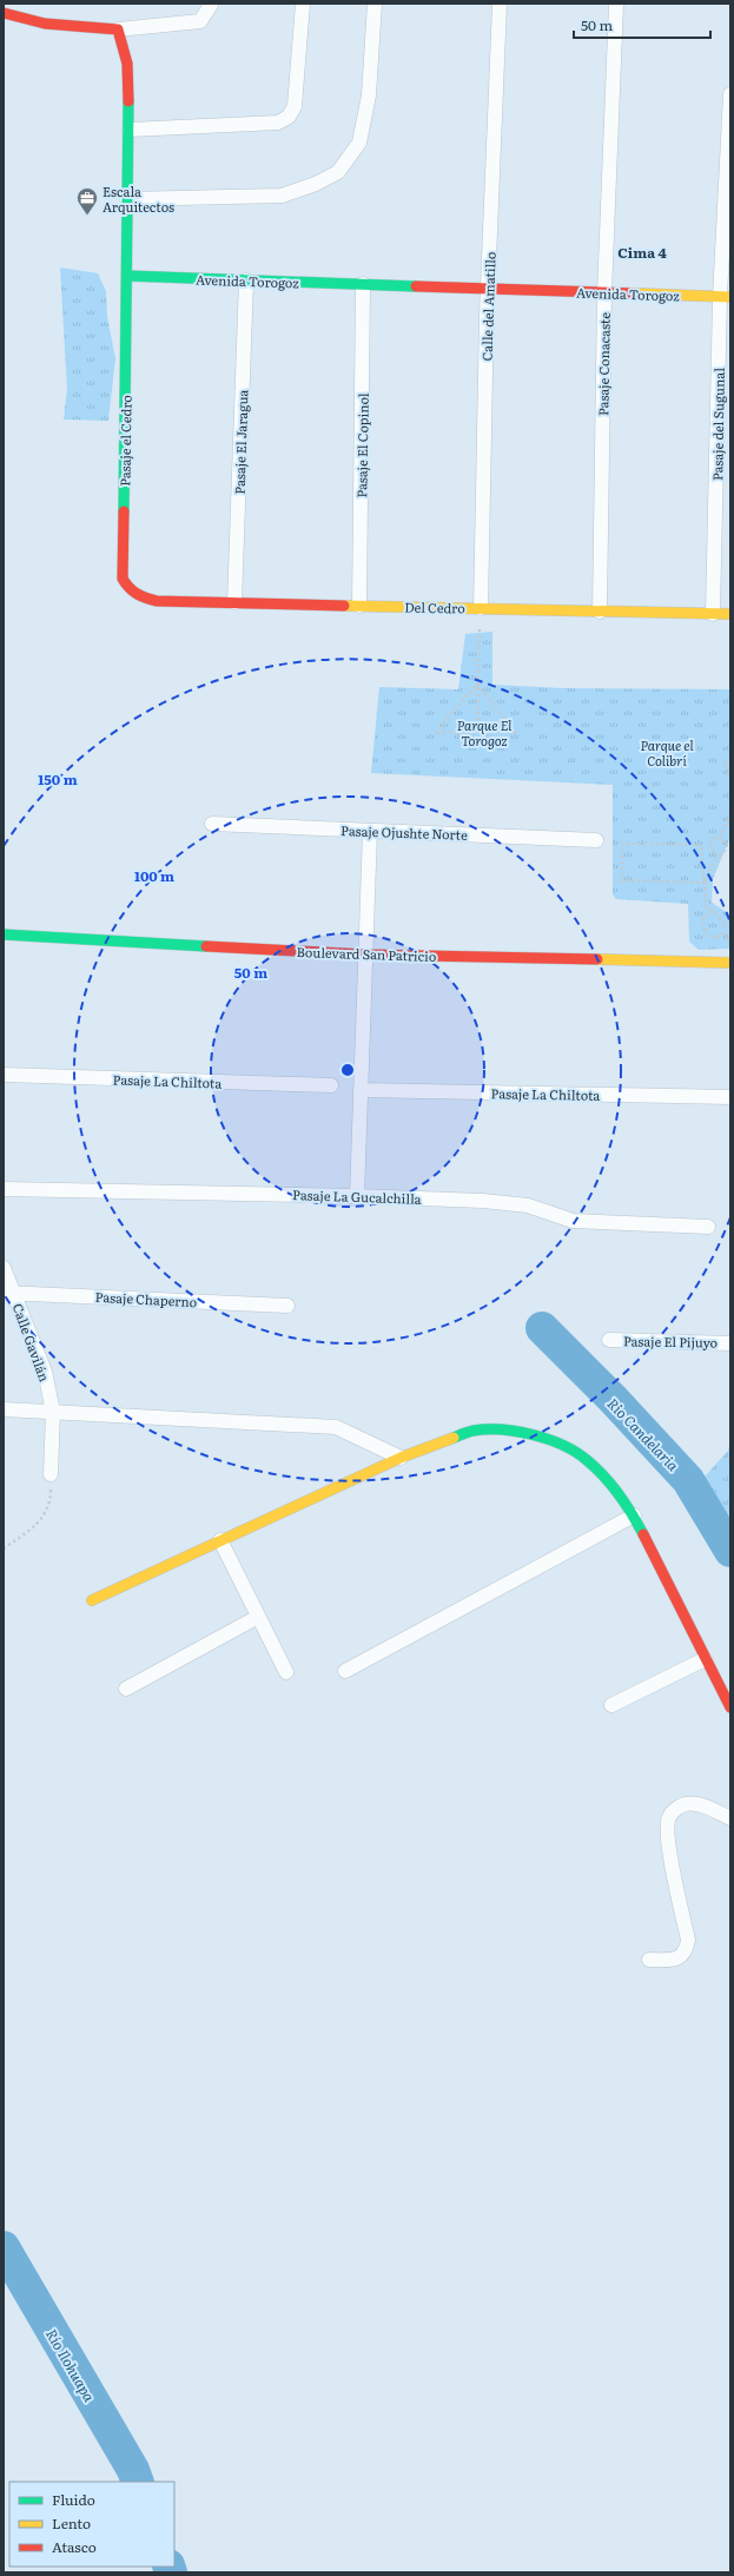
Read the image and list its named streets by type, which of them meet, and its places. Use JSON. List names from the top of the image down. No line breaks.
{"streets":{"street":["Avenida Torogoz","Calle del Amatillo","Pasaje Conacaste","Pasaje del Sugunal","Pasaje el Cedro","Pasaje El Jaragua","Pasaje El Copinol","Del Cedro","Pasaje Ojushte Norte","Boulevard San Patricio","Pasaje La Chiltota","Pasaje La Gucalchilla","Pasaje Chaperno","Pasaje El Pijuyo","Calle Gavilán"]},"crossings":[["Avenida Torogoz","Calle del Amatillo"],["Avenida Torogoz","Pasaje Conacaste"],["Avenida Torogoz","Pasaje del Sugunal"],["Avenida Torogoz","Pasaje el Cedro"],["Avenida Torogoz","Pasaje El Jaragua"],["Avenida Torogoz","Pasaje El Copinol"],["Calle del Amatillo","Del Cedro"],["Pasaje Conacaste","Del Cedro"],["Pasaje del Sugunal","Del Cedro"],["Pasaje el Cedro","Del Cedro"],["Pasaje El Jaragua","Del Cedro"],["Pasaje El Copinol","Del Cedro"],["Pasaje Chaperno","Calle Gavilán"]],"districts":["Cima 4"],"water":["Rio Candelaria","Río Ilohuapa"],"parks":["Parque El Torogoz","Parque el Colibrí"],"places":{"office":["Escala Arquitectos"]},"legend":["Fluido","Lento","Atasco"],"scale_bar":"50 m","rings":["150 m","100 m","50 m"]}
